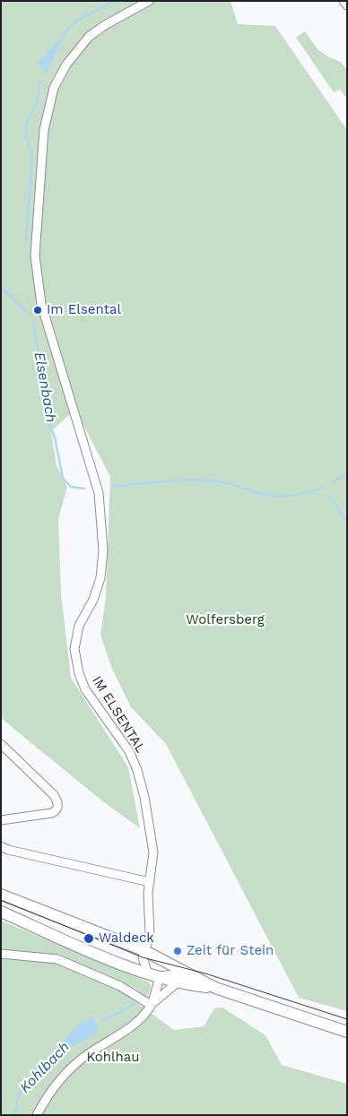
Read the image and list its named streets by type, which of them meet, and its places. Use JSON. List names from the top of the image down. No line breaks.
{"streets":{"street":["IM ELSENTAL"]},"water":["Elsenbach","Kohlbach"],"parks":["Wolfersberg","Kohlhau"],"places":["Im Elsental","Waldeck","Zeit für Stein"]}
